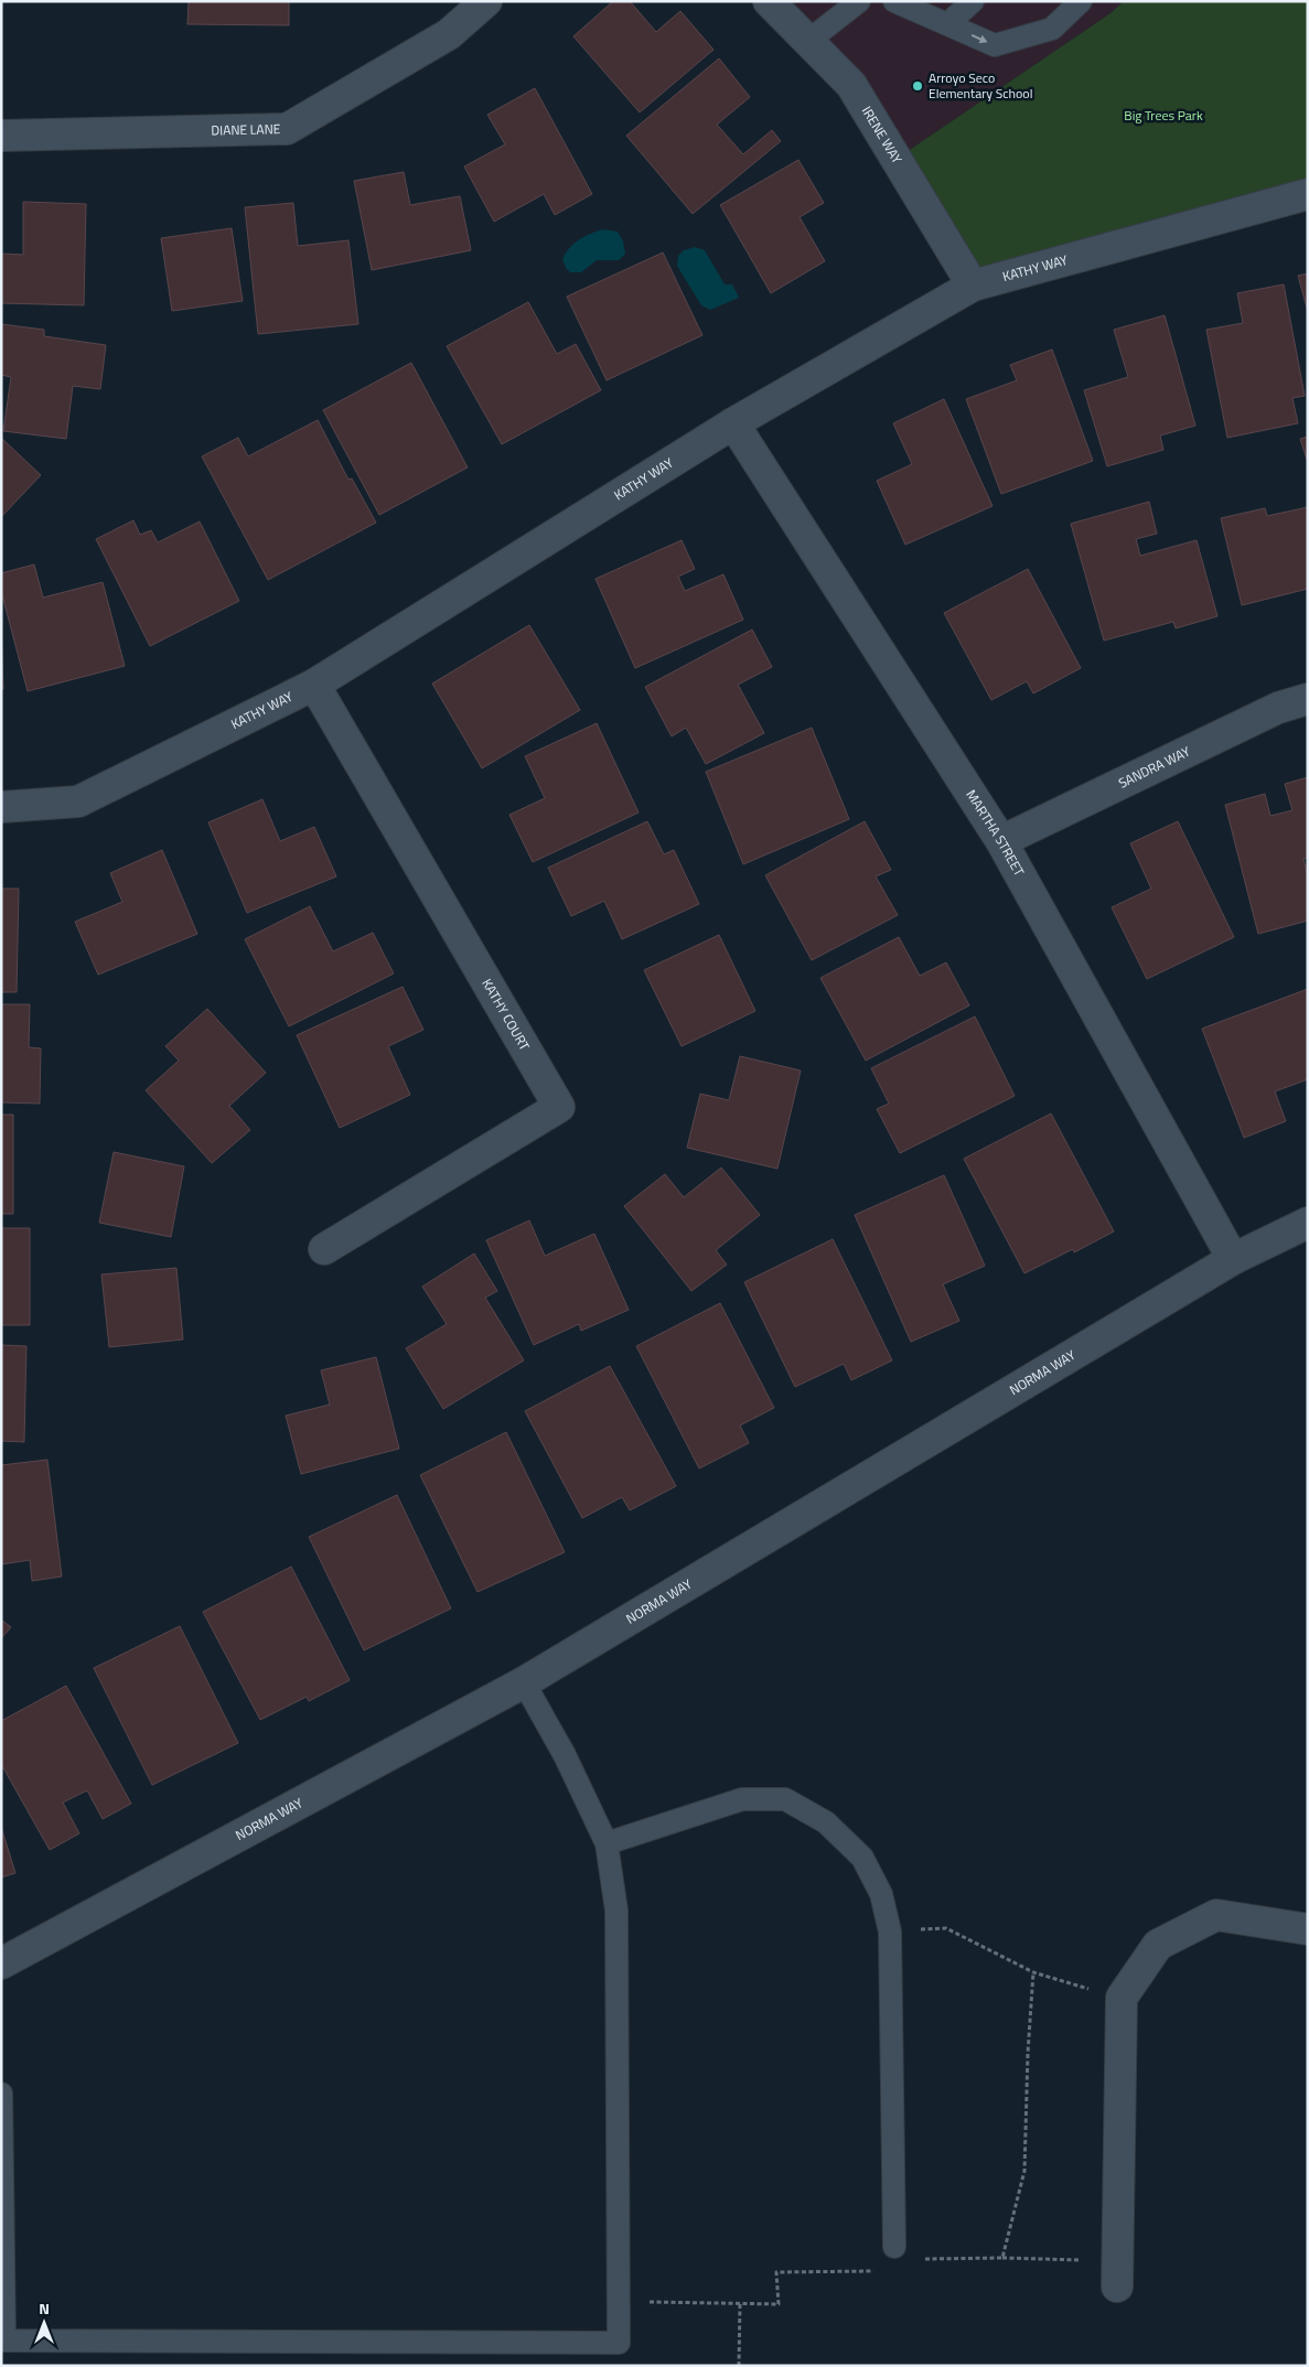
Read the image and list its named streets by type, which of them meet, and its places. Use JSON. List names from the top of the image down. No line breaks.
{"streets":{"street":["DIANE LANE","IRENE WAY","KATHY WAY","SANDRA WAY","MARTHA STREET","KATHY COURT","NORMA WAY"]},"crossings":[["IRENE WAY","KATHY WAY"],["KATHY WAY","MARTHA STREET"],["KATHY WAY","KATHY COURT"],["SANDRA WAY","MARTHA STREET"],["MARTHA STREET","NORMA WAY"]],"parks":["Big Trees Park"],"places":["Arroyo Seco Elementary School"],"north":"top"}
